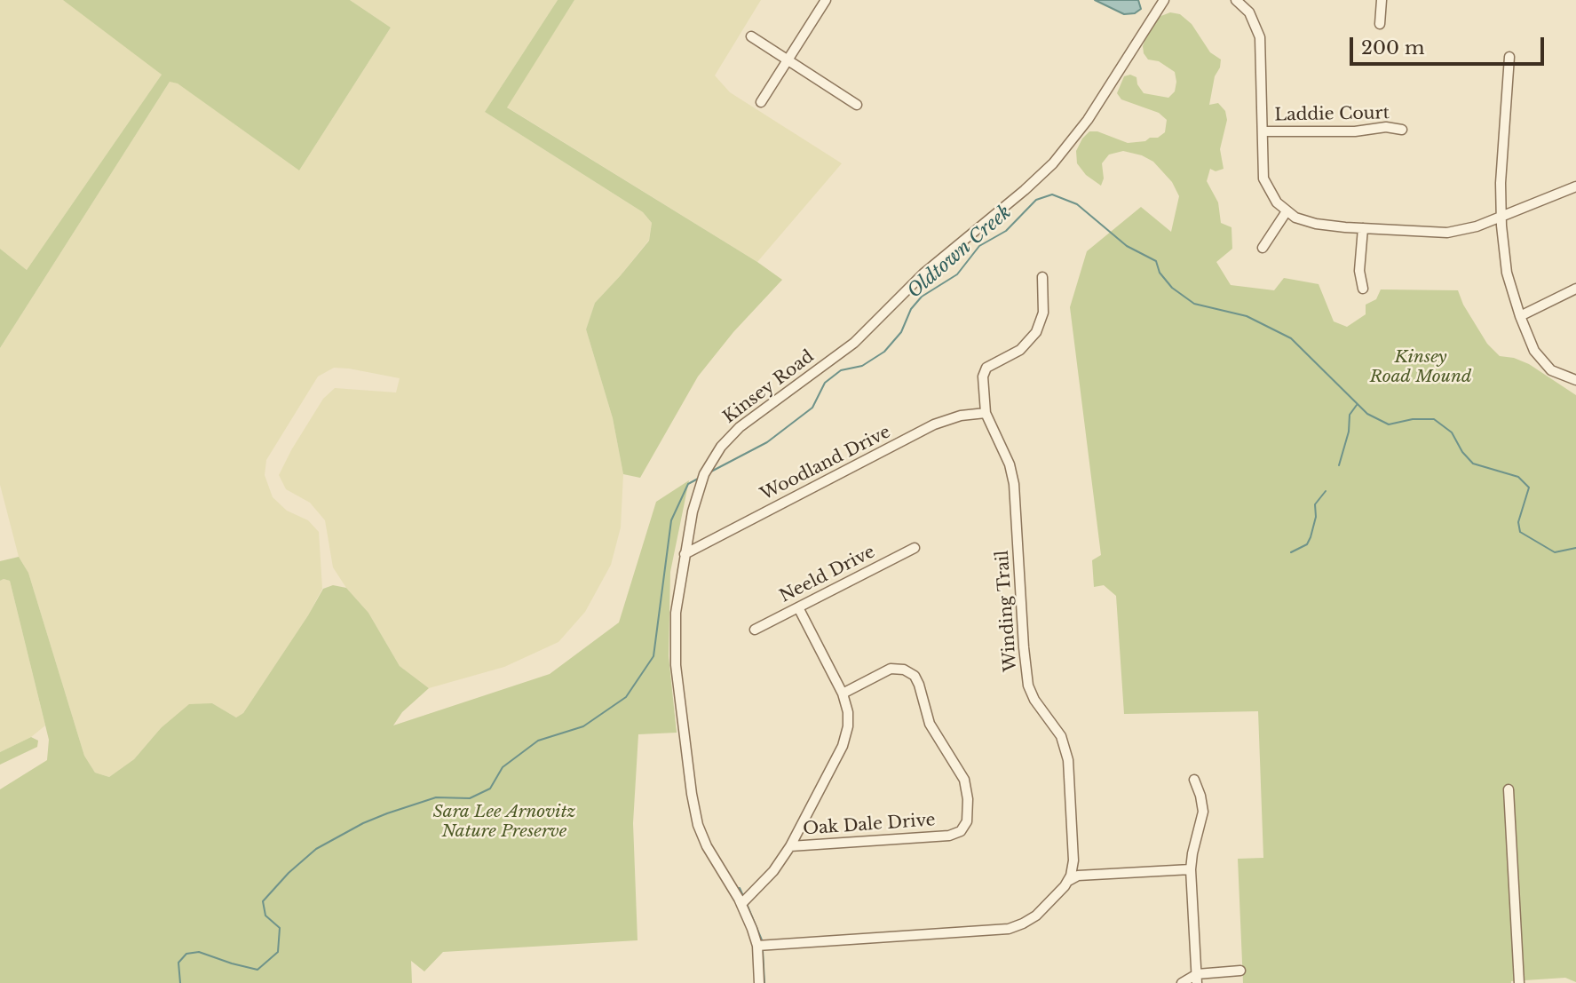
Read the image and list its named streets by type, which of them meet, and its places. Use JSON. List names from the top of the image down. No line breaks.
{"streets":{"street":["Laddie Court","Kinsey Road","Woodland Drive","Neeld Drive","Winding Trail","Oak Dale Drive"]},"crossings":[["Kinsey Road","Woodland Drive"],["Woodland Drive","Winding Trail"]],"water":["Oldtown Creek"],"parks":["Kinsey Road Mound","Sara Lee Arnovitz Nature Preserve"],"scale_bar":"200 m"}
